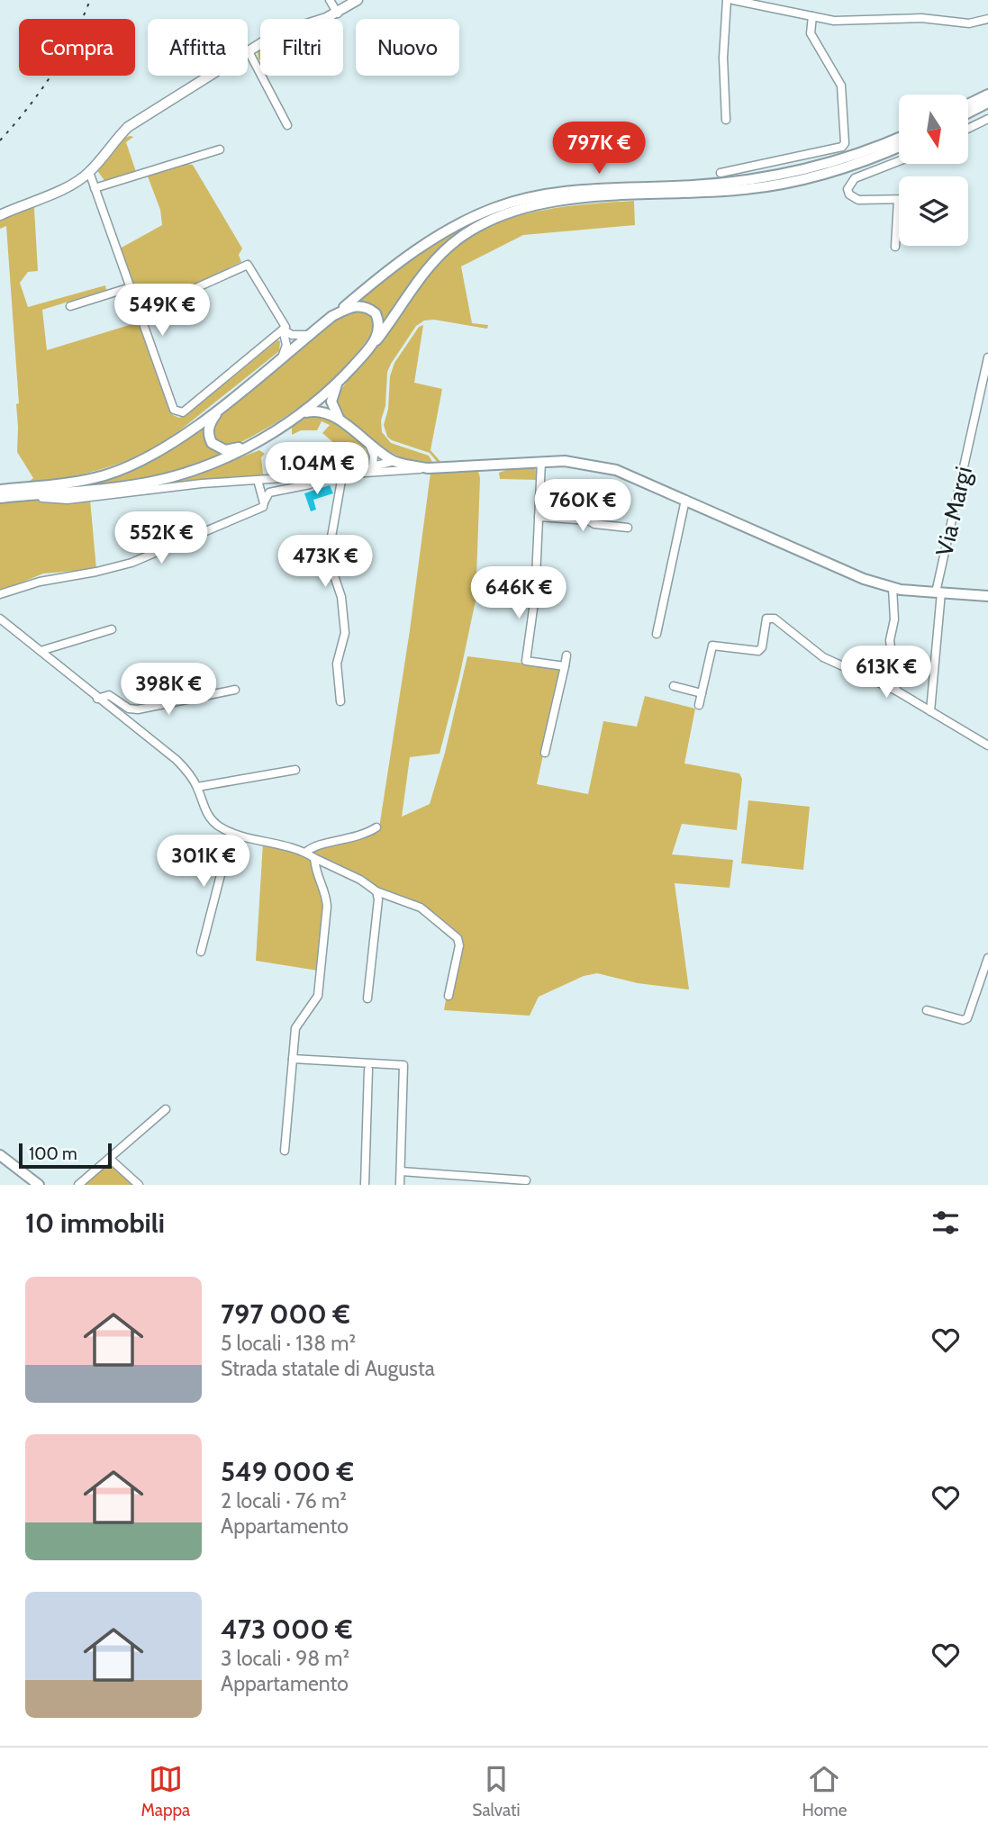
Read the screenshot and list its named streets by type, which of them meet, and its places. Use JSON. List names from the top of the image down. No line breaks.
{"streets":{"street":["Via Margi"]},"scale_bar":"100 m","north":"bottom","page":{"chip":["Compra","Affitta","Filtri","Nuovo"],"price":["797K €","549K €","1.04M €","760K €","552K €","473K €","646K €","613K €","398K €","301K €"],"scale":"100 m","heading":"10 immobili","list":[{"name":"797 000 €","note":"5 locali · 138 m² · Strada statale di Augusta"},{"name":"549 000 €","note":"2 locali · 76 m² · Appartamento"},{"name":"473 000 €","note":"3 locali · 98 m² · Appartamento"}],"tabs":["Mappa","Salvati","Home"]}}
